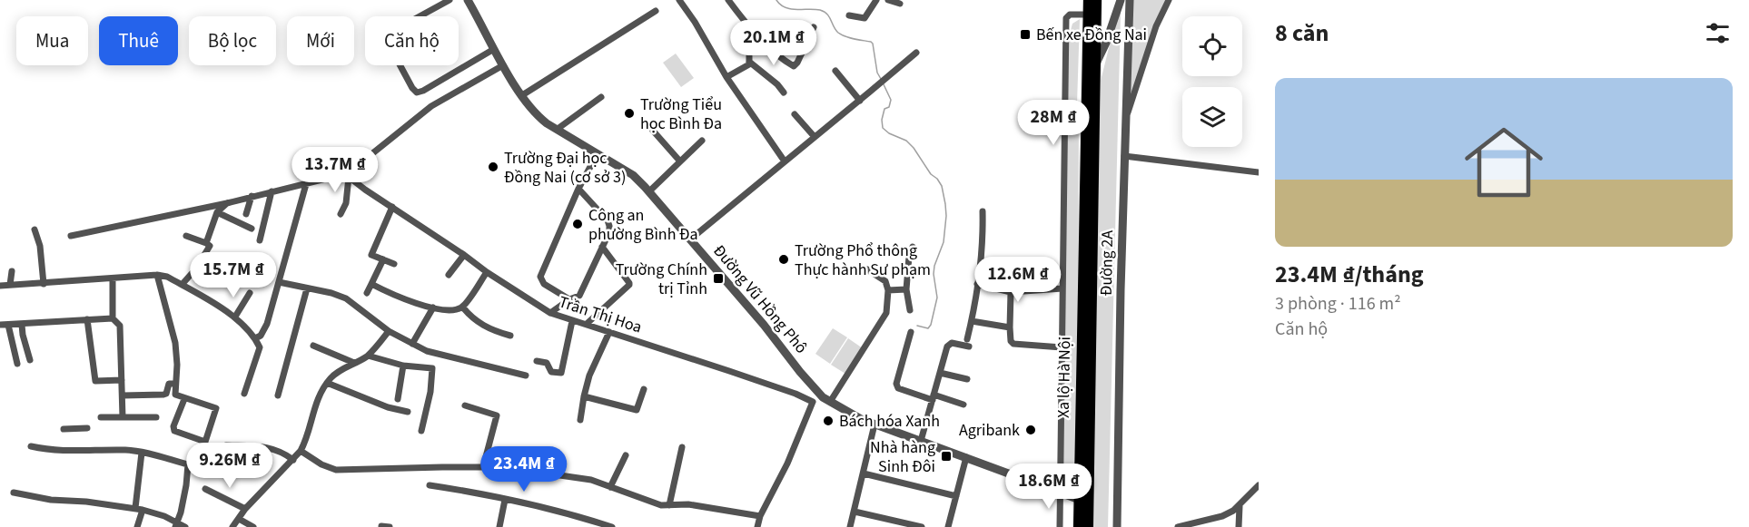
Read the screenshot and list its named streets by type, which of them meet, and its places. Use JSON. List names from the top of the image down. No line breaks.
{"streets":{"highway":["Xa lộ Hà Nội"],"street":["Đường 2A","Đường Vũ Hồng Phô","Trần Thị Hoa"]},"crossings":[["Đường Vũ Hồng Phô","Xa lộ Hà Nội"]],"places":{"transit":["Bến xe Đồng Nai","Trường Chính trị Tỉnh","Nhà hàng Sinh Đôi"],"other":["Trường Tiểu học Bình Đa","Trường Đại học Đồng Nai (cơ sở 3)","Công an phường Bình Đa","Trường Phổ thông Thực hành Sư phạm","Bách hóa Xanh","Agribank"]},"page":{"heading":"8 căn","chip":["Mua","Thuê","Bộ lọc","Mới","Căn hộ"],"price":["20.1M ₫","28M ₫","13.7M ₫","15.7M ₫","12.6M ₫","9.26M ₫","23.4M ₫","18.6M ₫"],"list":[{"name":"23.4M ₫/tháng","note":"3 phòng · 116 m² · Căn hộ"}]}}
